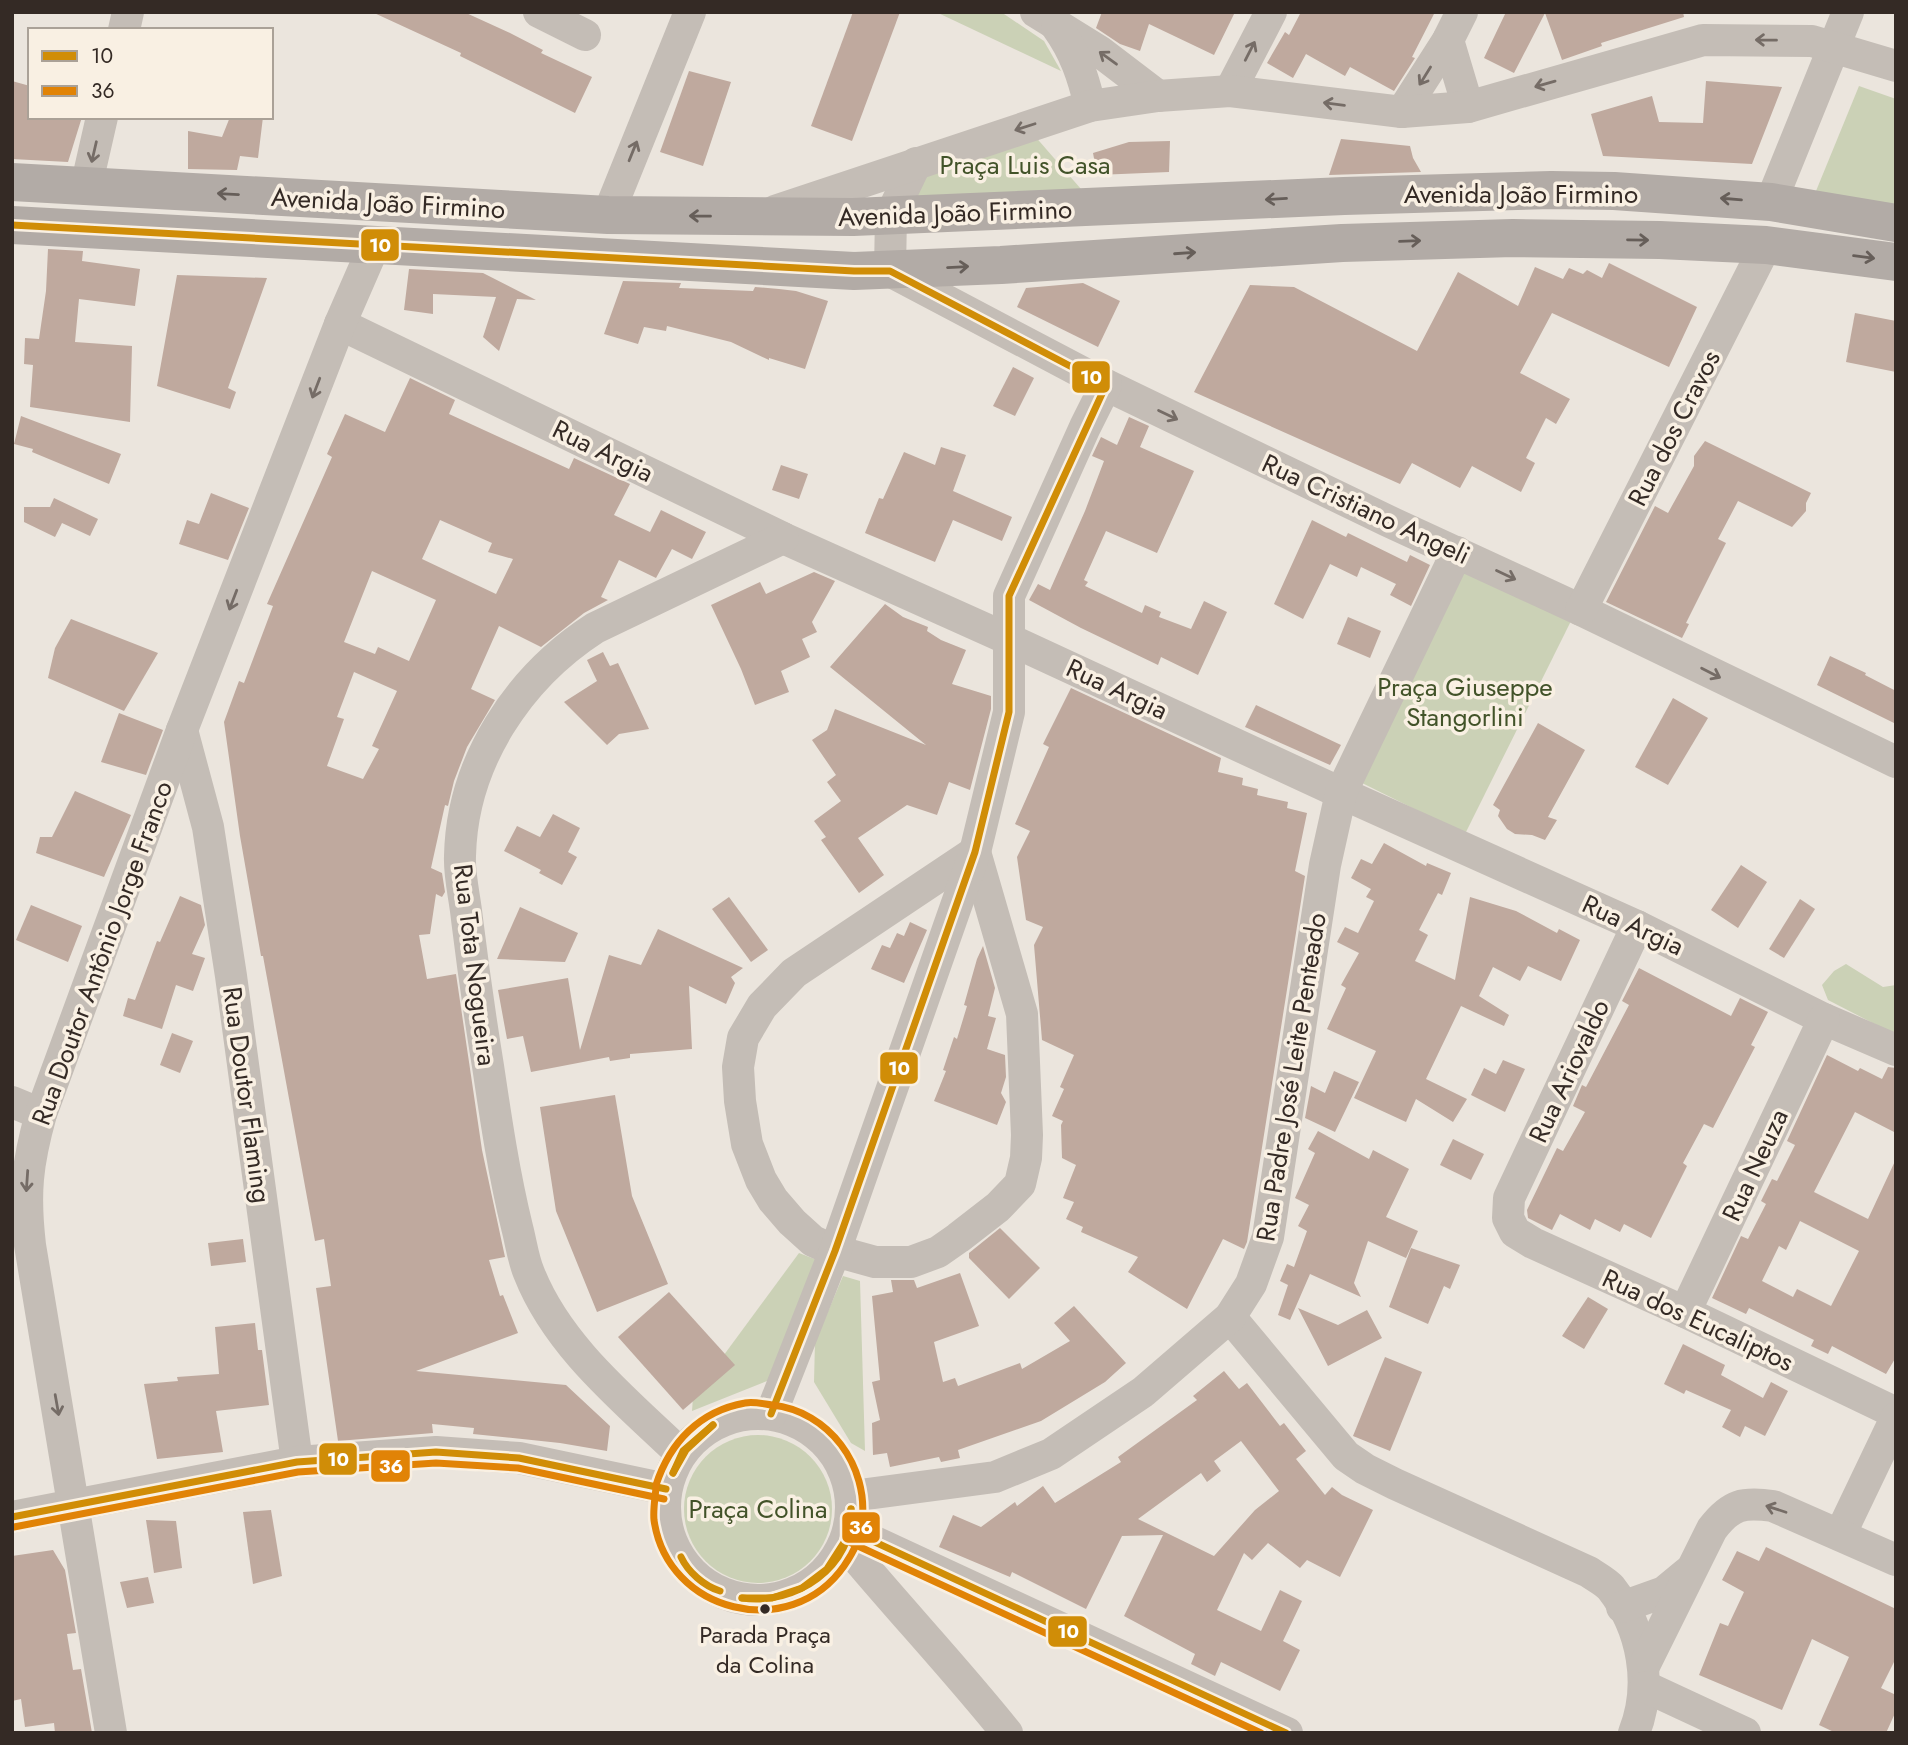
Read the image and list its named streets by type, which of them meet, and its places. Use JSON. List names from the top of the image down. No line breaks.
{"streets":{"main road":["Avenida João Firmino"],"street":["Rua dos Cravos","Rua Argia","Rua Cristiano Angeli","Rua Doutor Antônio Jorge Franco","Rua Tota Nogueira","Rua Ariovaldo","Rua Padre José Leite Penteado","Rua Doutor Flaming","Rua Neuza","Rua dos Eucaliptos"]},"crossings":[["Avenida João Firmino","Rua dos Cravos"],["Avenida João Firmino","Rua Cristiano Angeli"],["Avenida João Firmino","Rua Doutor Antônio Jorge Franco"],["Rua dos Cravos","Rua Cristiano Angeli"],["Rua Argia","Rua Doutor Antônio Jorge Franco"],["Rua Argia","Rua Tota Nogueira"],["Rua Argia","Rua Ariovaldo"],["Rua Argia","Rua Padre José Leite Penteado"],["Rua Argia","Rua Neuza"],["Rua Cristiano Angeli","Rua Padre José Leite Penteado"],["Rua Doutor Antônio Jorge Franco","Rua Doutor Flaming"],["Rua Tota Nogueira","Rua Padre José Leite Penteado"],["Rua Ariovaldo","Rua dos Eucaliptos"],["Rua Neuza","Rua dos Eucaliptos"]],"one_way":["Rua Cristiano Angeli","Rua Doutor Antônio Jorge Franco"],"parks":["Praça Luis Casa","Praça Giuseppe Stangorlini","Praça Colina"],"places":["Parada Praça da Colina"],"lines":["transit line 10","transit line 36"],"legend":["10","36"]}
